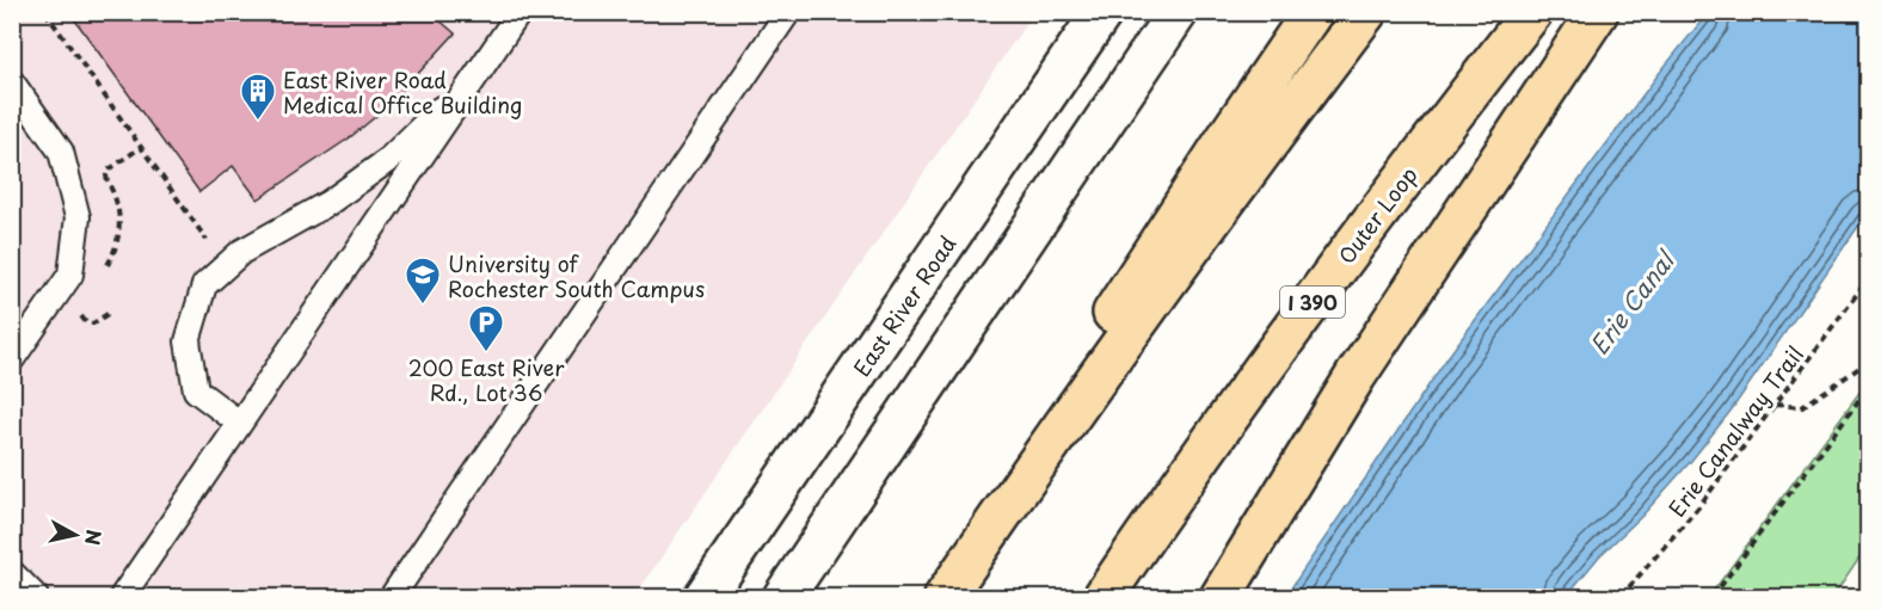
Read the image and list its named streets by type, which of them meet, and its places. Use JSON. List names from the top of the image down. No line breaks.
{"streets":{"highway":["Outer Loop","I 390"],"street":["East River Road"],"path":["Erie Canalway Trail"]},"water":["Erie Canal"],"places":{"building":["East River Road Medical Office Building"],"school or university":["University of Rochester South Campus"],"parking":["200 East River Rd., Lot 36"]},"north":"right"}
